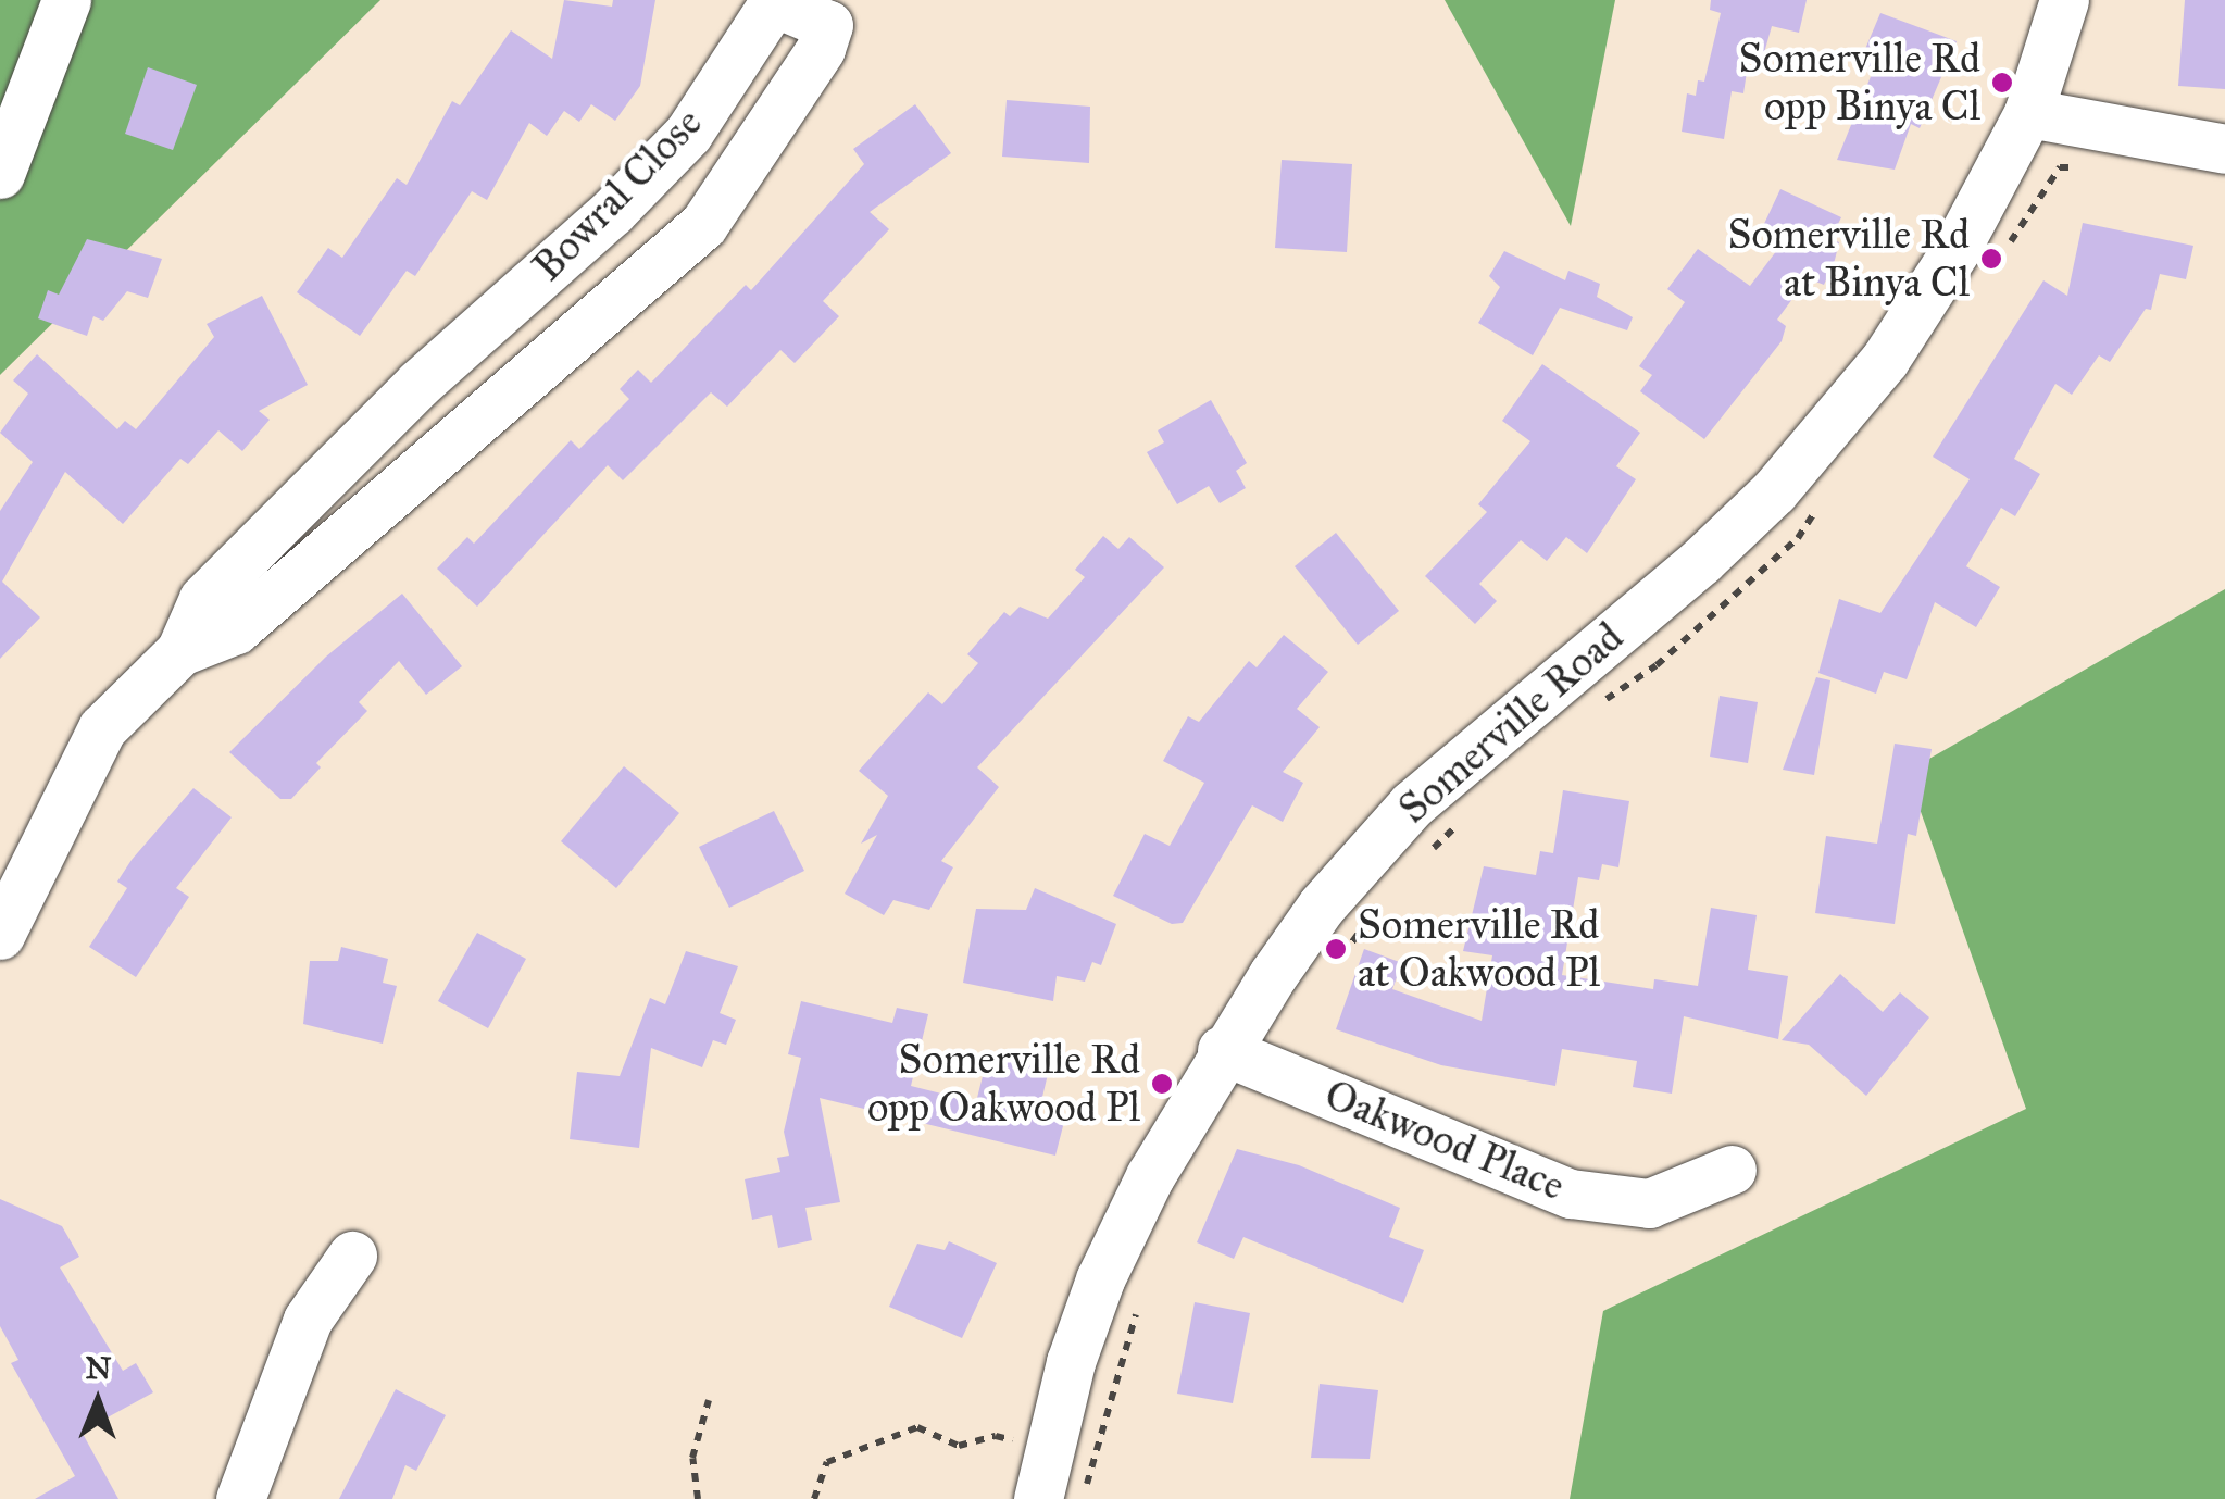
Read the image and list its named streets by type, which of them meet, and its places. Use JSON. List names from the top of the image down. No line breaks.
{"streets":{"street":["Bowral Close","Somerville Road","Oakwood Place"]},"crossings":[["Somerville Road","Oakwood Place"]],"places":["Somerville Rd opp Binya Cl","Somerville Rd at Binya Cl","Somerville Rd at Oakwood Pl","Somerville Rd opp Oakwood Pl"],"north":"top"}
